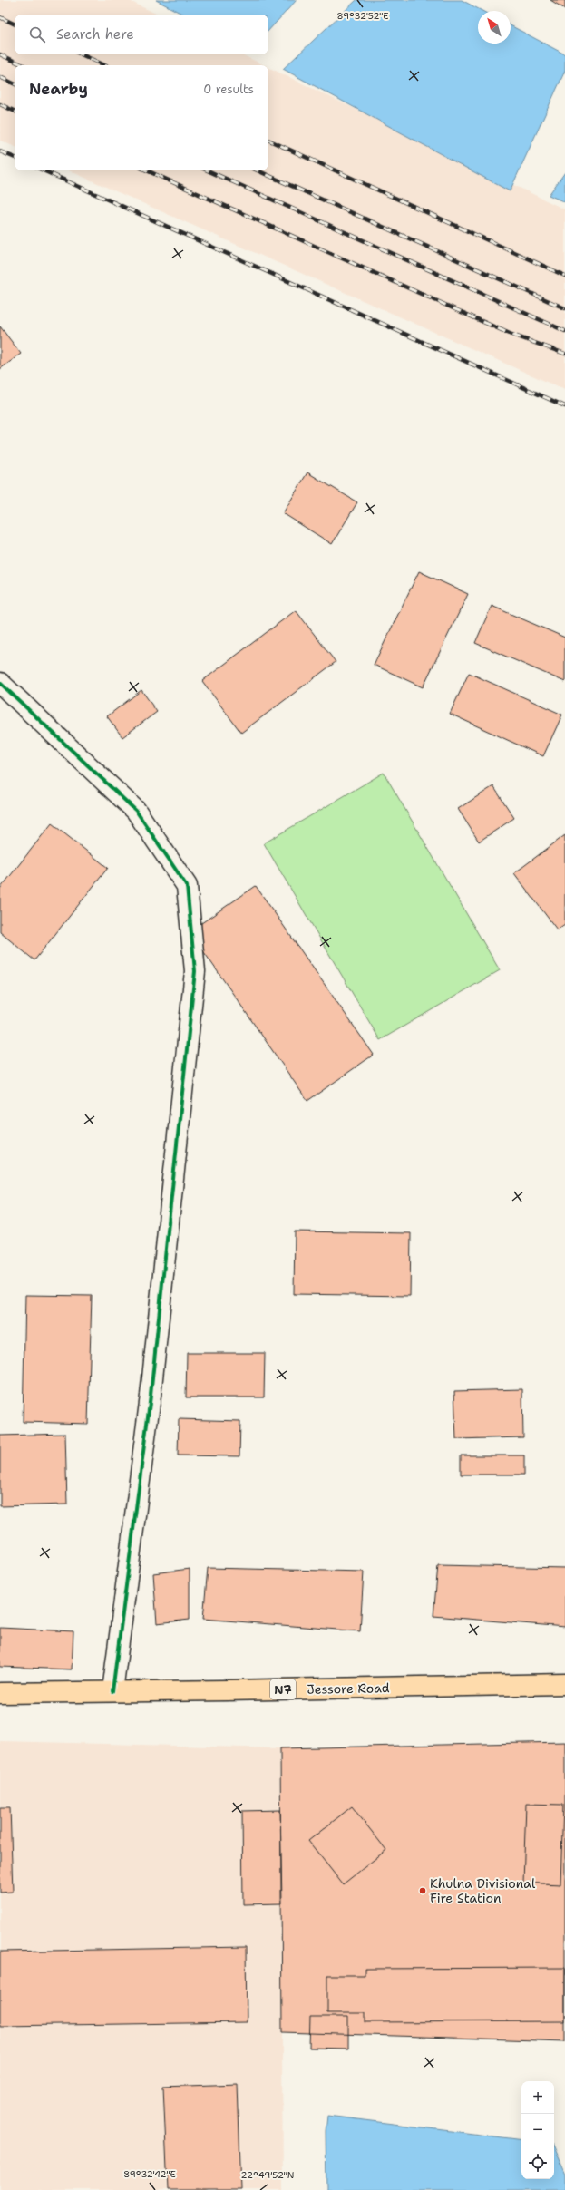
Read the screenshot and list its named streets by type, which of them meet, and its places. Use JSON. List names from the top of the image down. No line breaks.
{"streets":{"highway":["Jessore Road","N7"]},"places":["Khulna Divisional Fire Station"],"north":"top left","page":{"search":"Search here","heading":["Nearby","0 results"],"map_buttons":["+","−"]},"coordinates":["89°32'52\"E","89°32'42\"E","22°49'52\"N"]}
